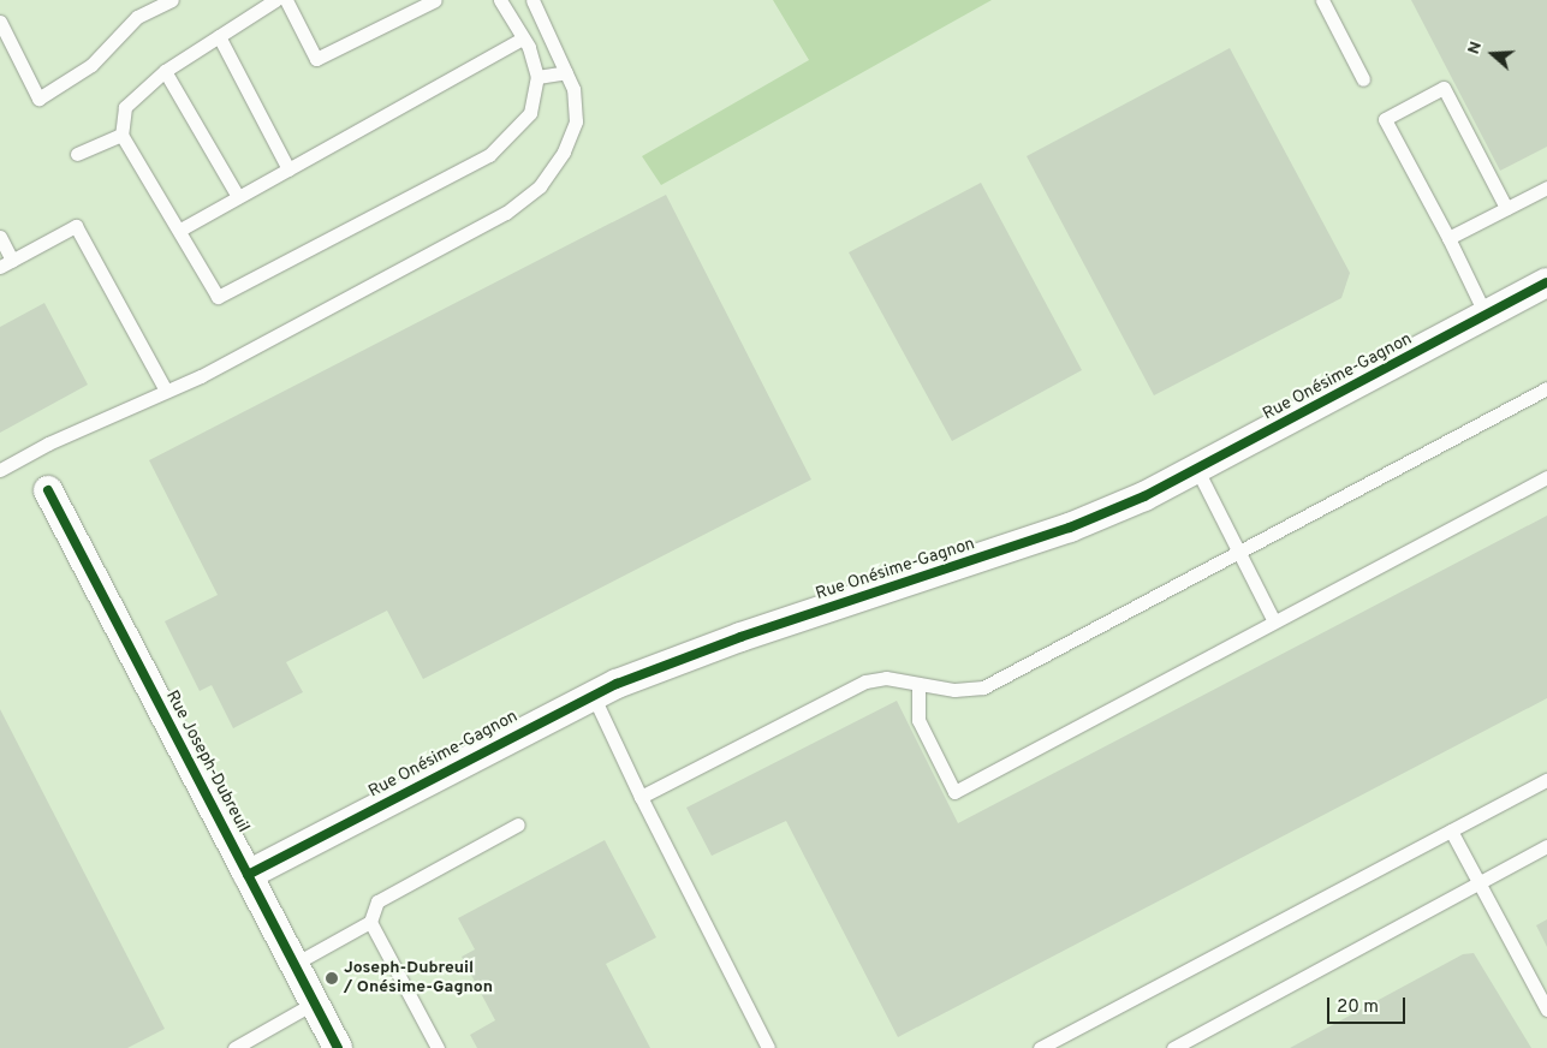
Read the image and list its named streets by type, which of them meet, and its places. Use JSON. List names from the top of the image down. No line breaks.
{"streets":{"street":["Rue Onésime-Gagnon","Rue Joseph-Dubreuil"]},"crossings":[["Rue Onésime-Gagnon","Rue Joseph-Dubreuil"]],"places":["Joseph-Dubreuil / Onésime-Gagnon"],"scale_bar":"20 m","north":"left"}
